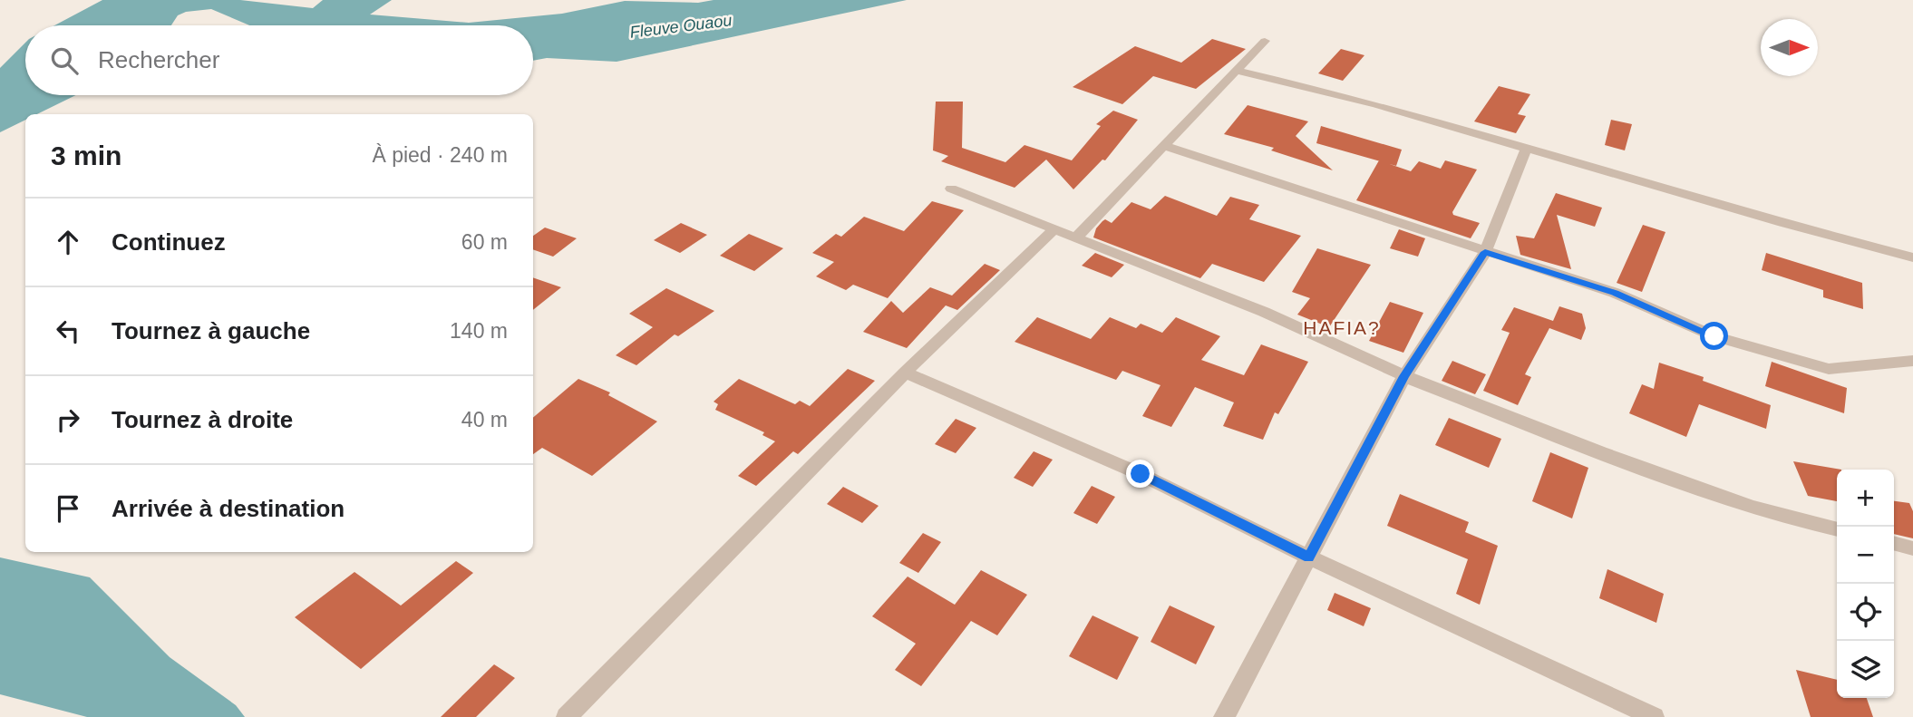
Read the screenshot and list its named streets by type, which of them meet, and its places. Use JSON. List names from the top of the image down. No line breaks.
{"districts":["HAFIA?"],"water":["Fleuve Ouaou"],"north":"right","page":{"search":"Rechercher","heading":["3 min","À pied · 240 m"],"list":[["Continuez","60 m"],["Tournez à gauche","140 m"],["Tournez à droite","40 m"],"Arrivée à destination"],"map_buttons":["+","−"]}}
